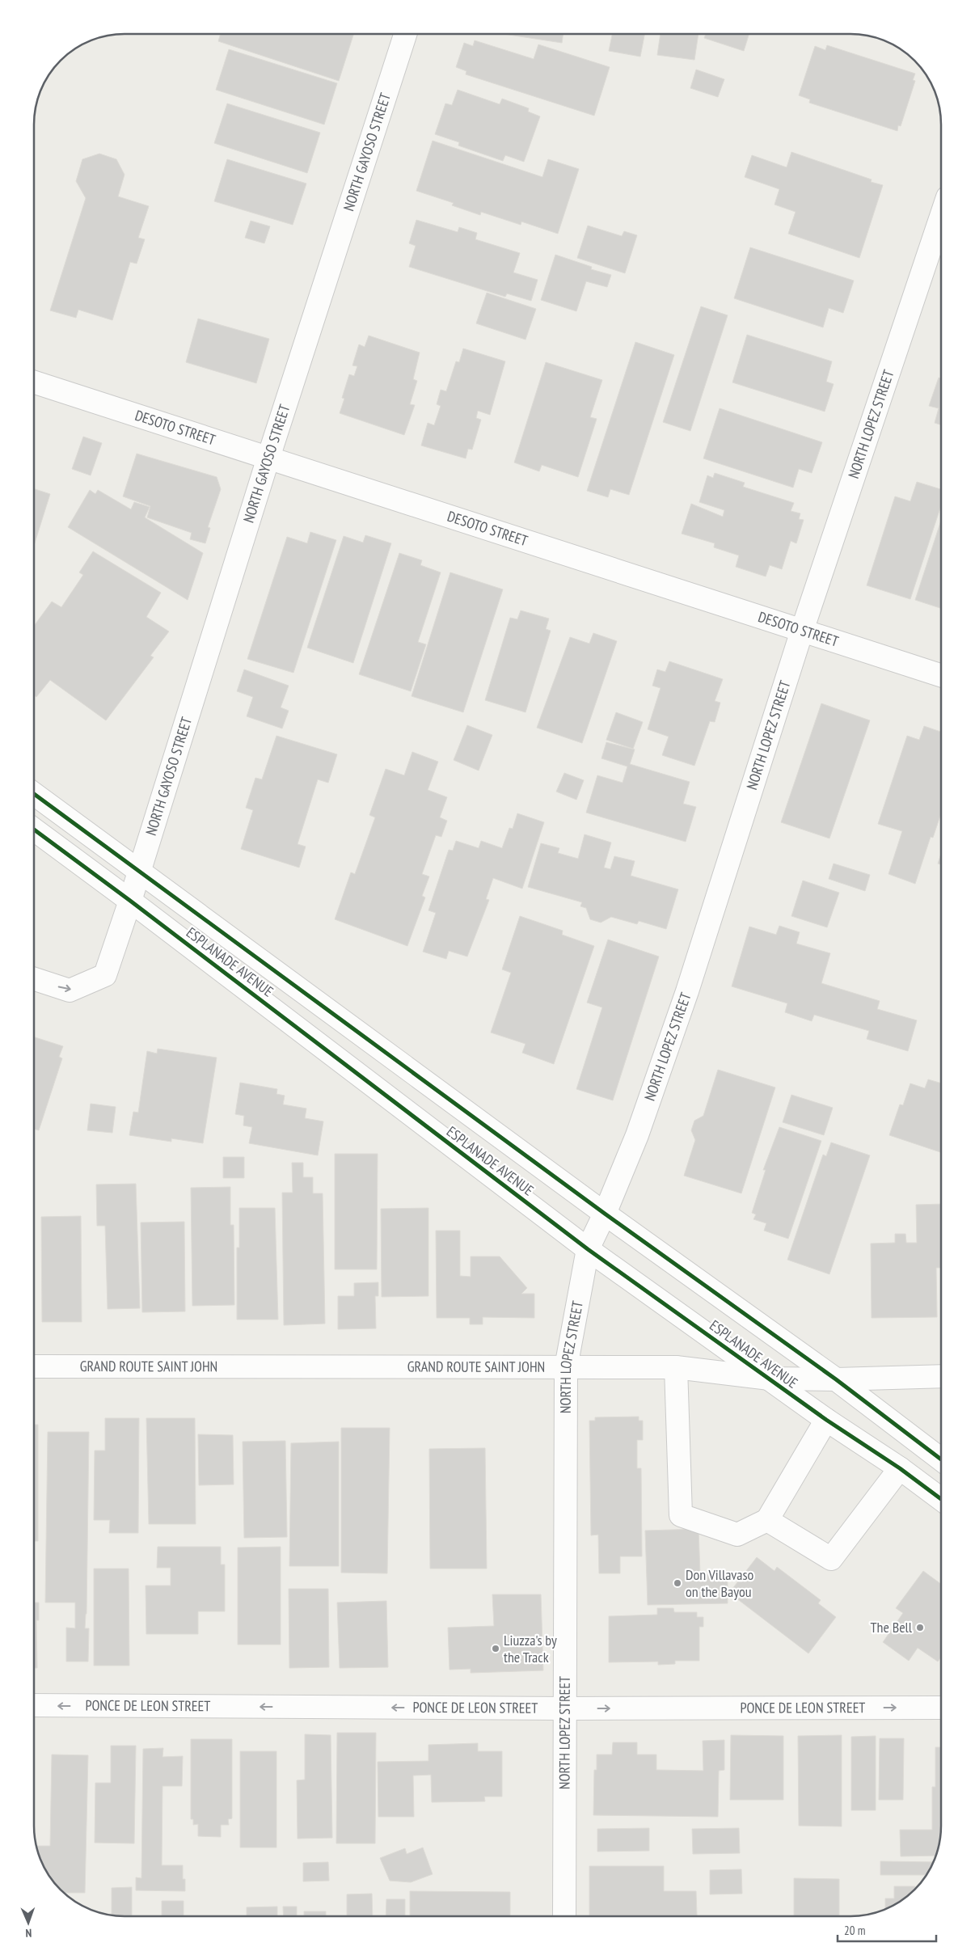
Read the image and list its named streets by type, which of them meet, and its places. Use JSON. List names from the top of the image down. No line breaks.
{"streets":{"street":["NORTH GAYOSO STREET","NORTH LOPEZ STREET","DESOTO STREET","ESPLANADE AVENUE","GRAND ROUTE SAINT JOHN","PONCE DE LEON STREET"]},"crossings":[["NORTH GAYOSO STREET","DESOTO STREET"],["NORTH GAYOSO STREET","ESPLANADE AVENUE"],["NORTH LOPEZ STREET","DESOTO STREET"],["NORTH LOPEZ STREET","ESPLANADE AVENUE"],["NORTH LOPEZ STREET","GRAND ROUTE SAINT JOHN"],["NORTH LOPEZ STREET","PONCE DE LEON STREET"],["ESPLANADE AVENUE","GRAND ROUTE SAINT JOHN"]],"places":["Don Villavaso on the Bayou","The Bell","Liuzza's by the Track"],"scale_bar":"20 m","north":"bottom"}
